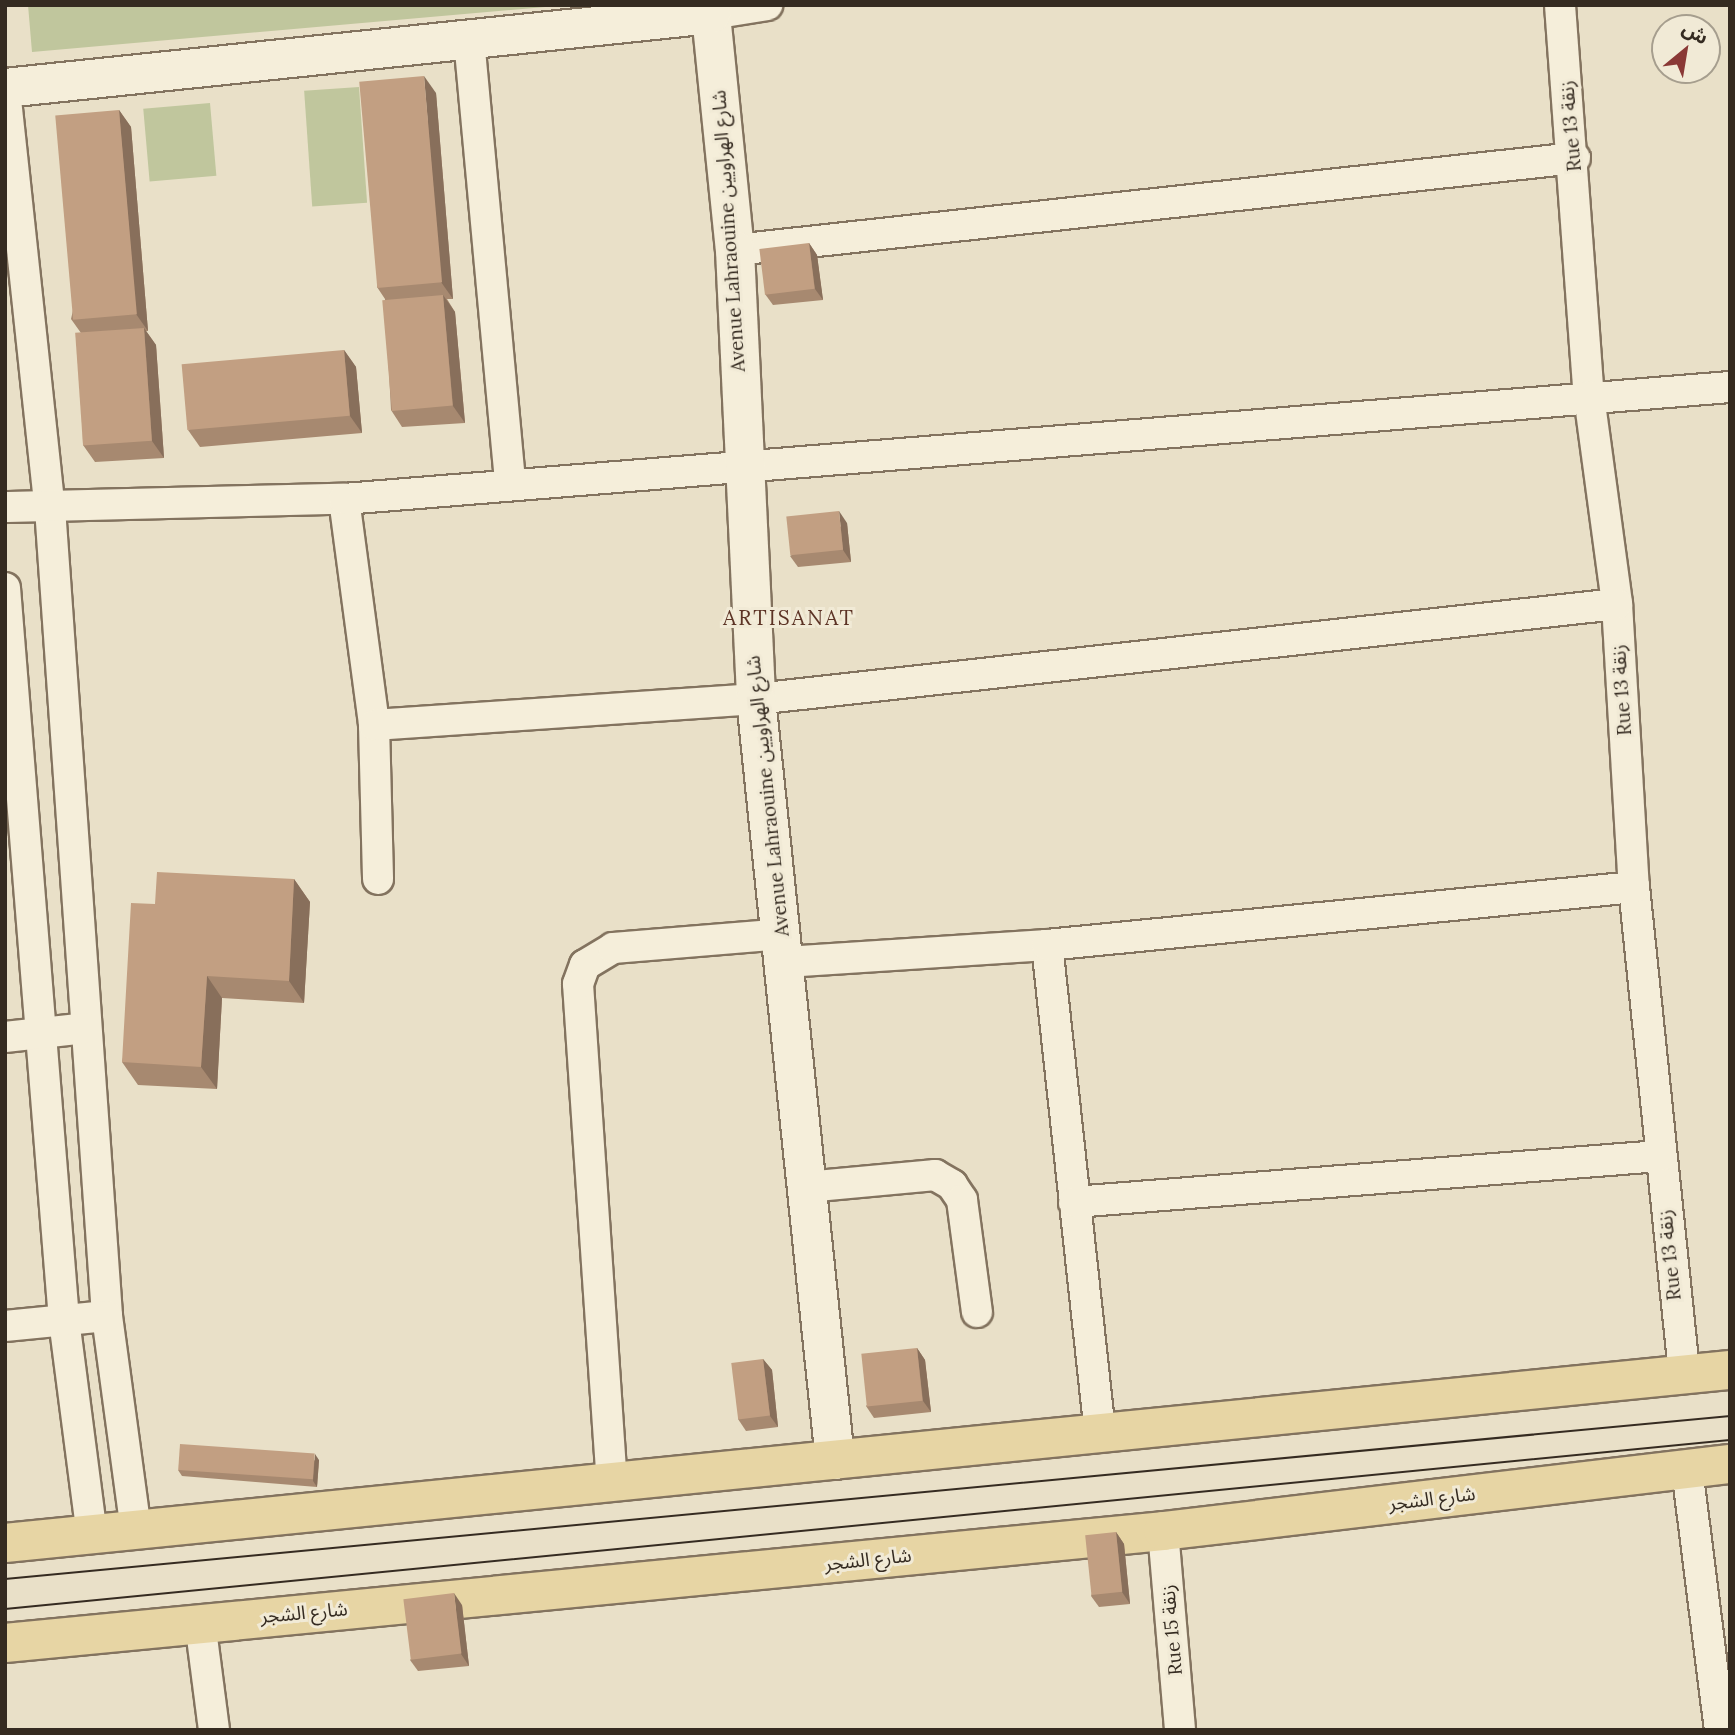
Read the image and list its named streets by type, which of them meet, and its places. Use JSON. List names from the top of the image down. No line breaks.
{"streets":{"main road":["شارع الشجر"],"street":["Rue 13 زنقة","Avenue Lahraouine شارع الهراويين","Rue 15 زنقة"]},"crossings":[["شارع الشجر","Rue 15 زنقة"]],"districts":["ARTISANAT"],"north":"top right"}
